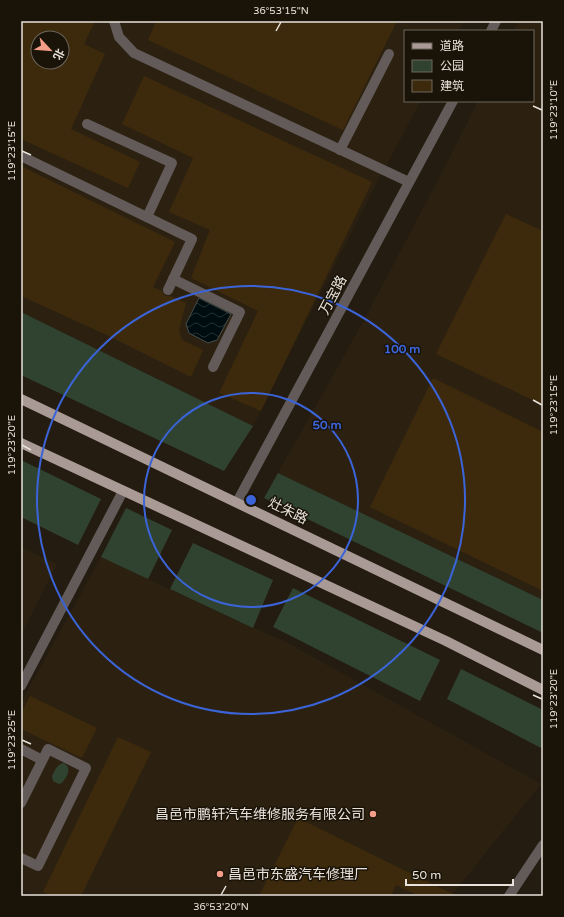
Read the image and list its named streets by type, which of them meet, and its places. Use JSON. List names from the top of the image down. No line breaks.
{"streets":{"main road":["灶朱路"],"street":["万宝路"]},"crossings":[["万宝路","灶朱路"]],"places":["昌邑市鹏轩汽车维修服务有限公司","昌邑市东盛汽车修理厂"],"legend":["道路","公园","建筑"],"scale_bar":"50 m","north":"bottom right","coordinates":["36°53'15\"N","119°23'10\"E","119°23'15\"E","119°23'20\"E","119°23'25\"E","36°53'20\"N"],"rings":["100 m","50 m"]}
